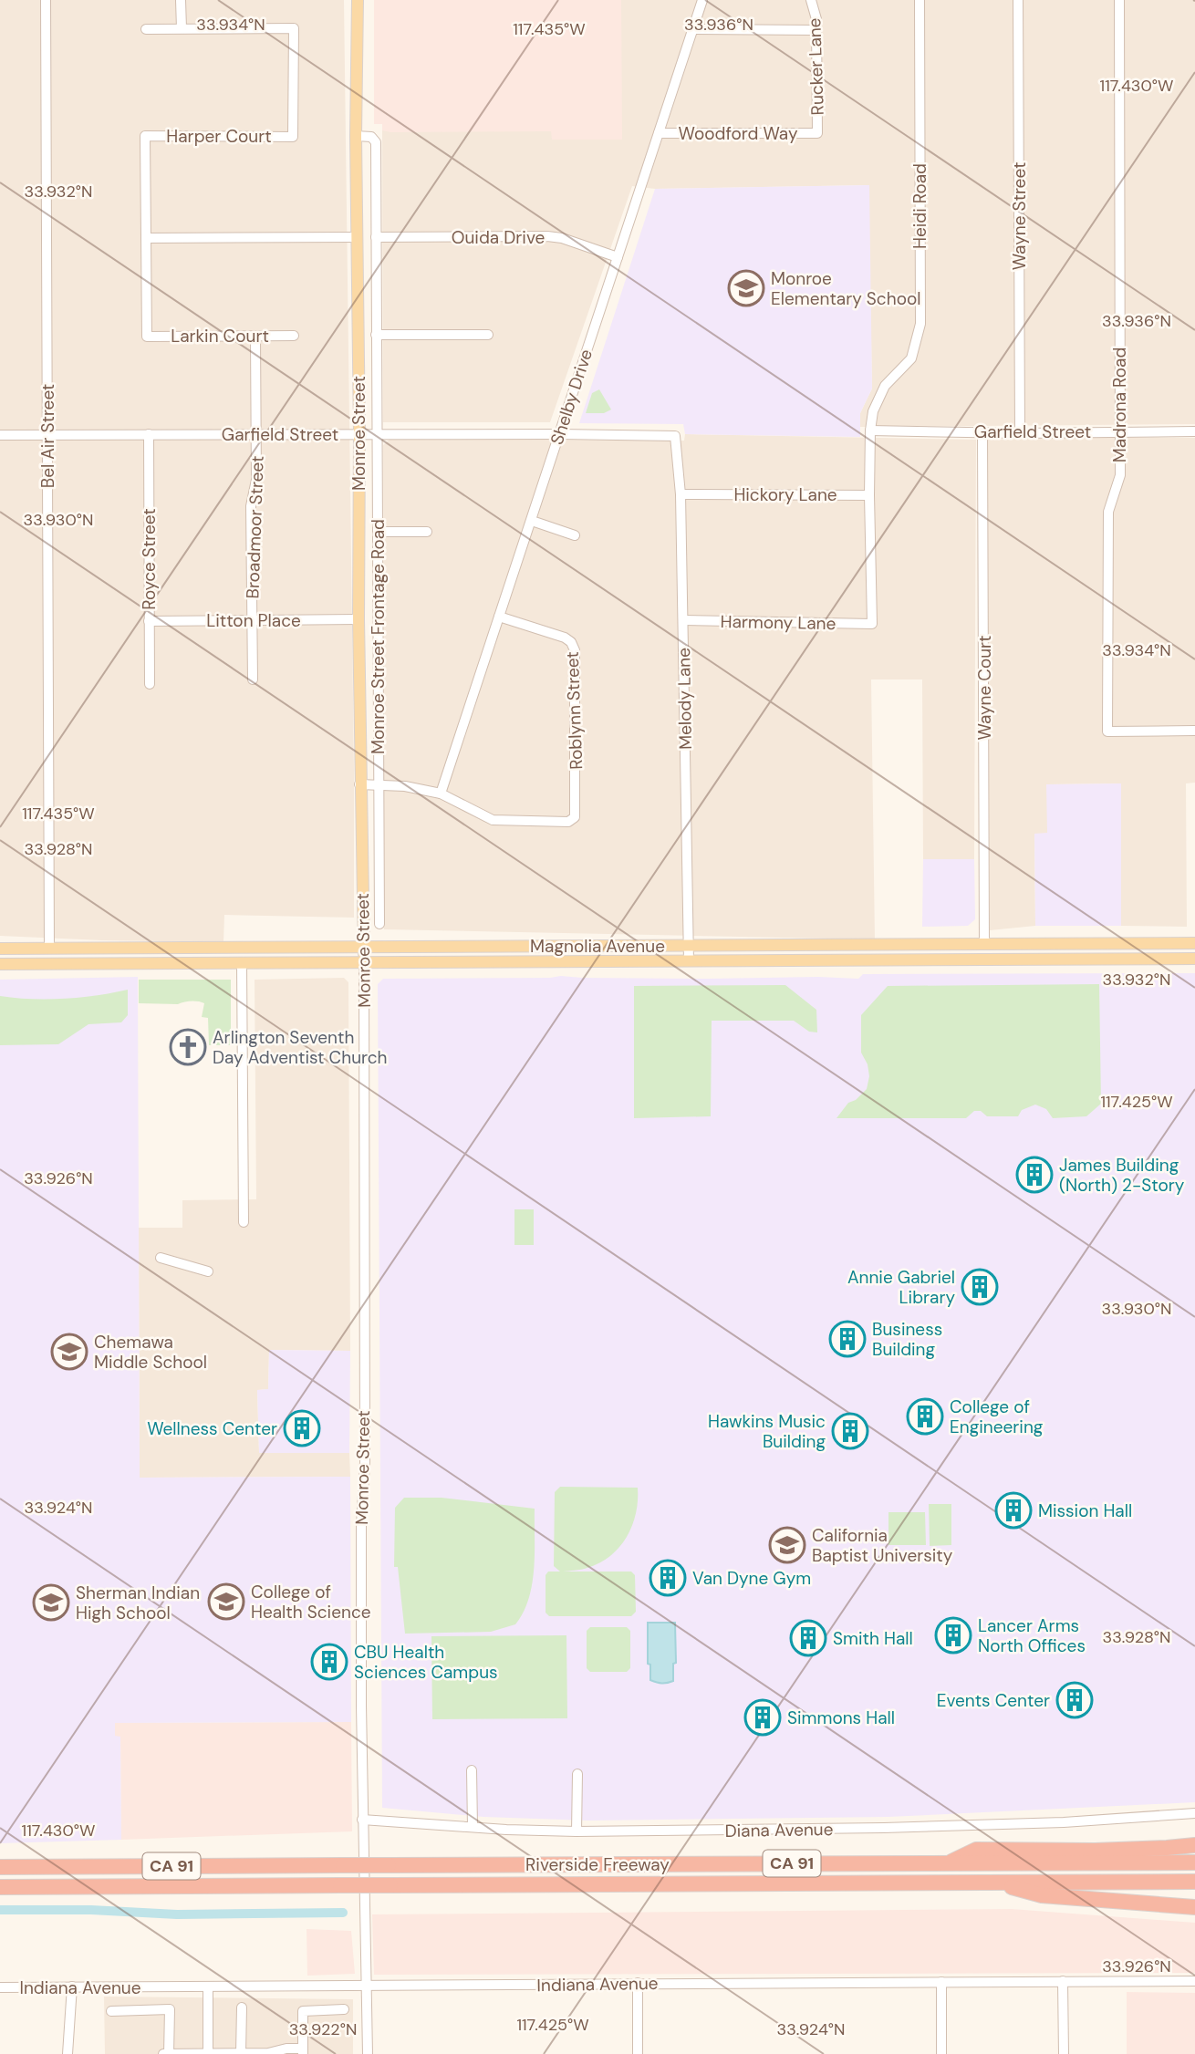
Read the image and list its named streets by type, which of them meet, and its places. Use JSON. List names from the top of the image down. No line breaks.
{"streets":{"highway":["CA 91","Riverside Freeway"],"main road":["Monroe Street","Magnolia Avenue"],"street":["Rucker Lane","Woodford Way","Harper Court","Heidi Road","Wayne Street","Ouida Drive","Larkin Court","Shelby Drive","Madrona Road","Garfield Street","Bel Air Street","Hickory Lane","Broadmoor Street","Royce Street","Litton Place","Harmony Lane","Monroe Street Frontage Road","Wayne Court","Melody Lane","Roblynn Street","Diana Avenue","Indiana Avenue"]},"crossings":[["Rucker Lane","Woodford Way"],["Woodford Way","Shelby Drive"],["Harper Court","Larkin Court"],["Heidi Road","Garfield Street"],["Heidi Road","Hickory Lane"],["Heidi Road","Harmony Lane"],["Wayne Street","Garfield Street"],["Ouida Drive","Shelby Drive"],["Ouida Drive","Monroe Street Frontage Road"],["Larkin Court","Broadmoor Street"],["Shelby Drive","Garfield Street"],["Shelby Drive","Roblynn Street"],["Madrona Road","Garfield Street"],["Garfield Street","Monroe Street"],["Garfield Street","Bel Air Street"],["Garfield Street","Broadmoor Street"],["Garfield Street","Royce Street"],["Garfield Street","Monroe Street Frontage Road"],["Garfield Street","Wayne Court"],["Garfield Street","Melody Lane"],["Monroe Street","Litton Place"],["Monroe Street","Monroe Street Frontage Road"],["Monroe Street","Magnolia Avenue"],["Monroe Street","Diana Avenue"],["Monroe Street","Indiana Avenue"],["Bel Air Street","Magnolia Avenue"],["Hickory Lane","Harmony Lane"],["Hickory Lane","Melody Lane"],["Broadmoor Street","Litton Place"],["Royce Street","Litton Place"],["Harmony Lane","Melody Lane"],["Wayne Court","Magnolia Avenue"],["Melody Lane","Magnolia Avenue"]],"places":{"school or university":["Monroe Elementary School","Chemawa Middle School","California Baptist University","College of Health Science","Sherman Indian High School"],"church":["Arlington Seventh Day Adventist Church"],"building":["James Building (North) 2-Story","Annie Gabriel Library","Business Building","College of Engineering","Wellness Center","Hawkins Music Building","Mission Hall","Van Dyne Gym","Lancer Arms North Offices","Smith Hall","CBU Health Sciences Campus","Events Center","Simmons Hall"]},"coordinates":["33.934°N","33.936°N","117.435°W","117.430°W","33.932°N","33.930°N","33.928°N","117.425°W","33.926°N","33.924°N","33.922°N"]}
